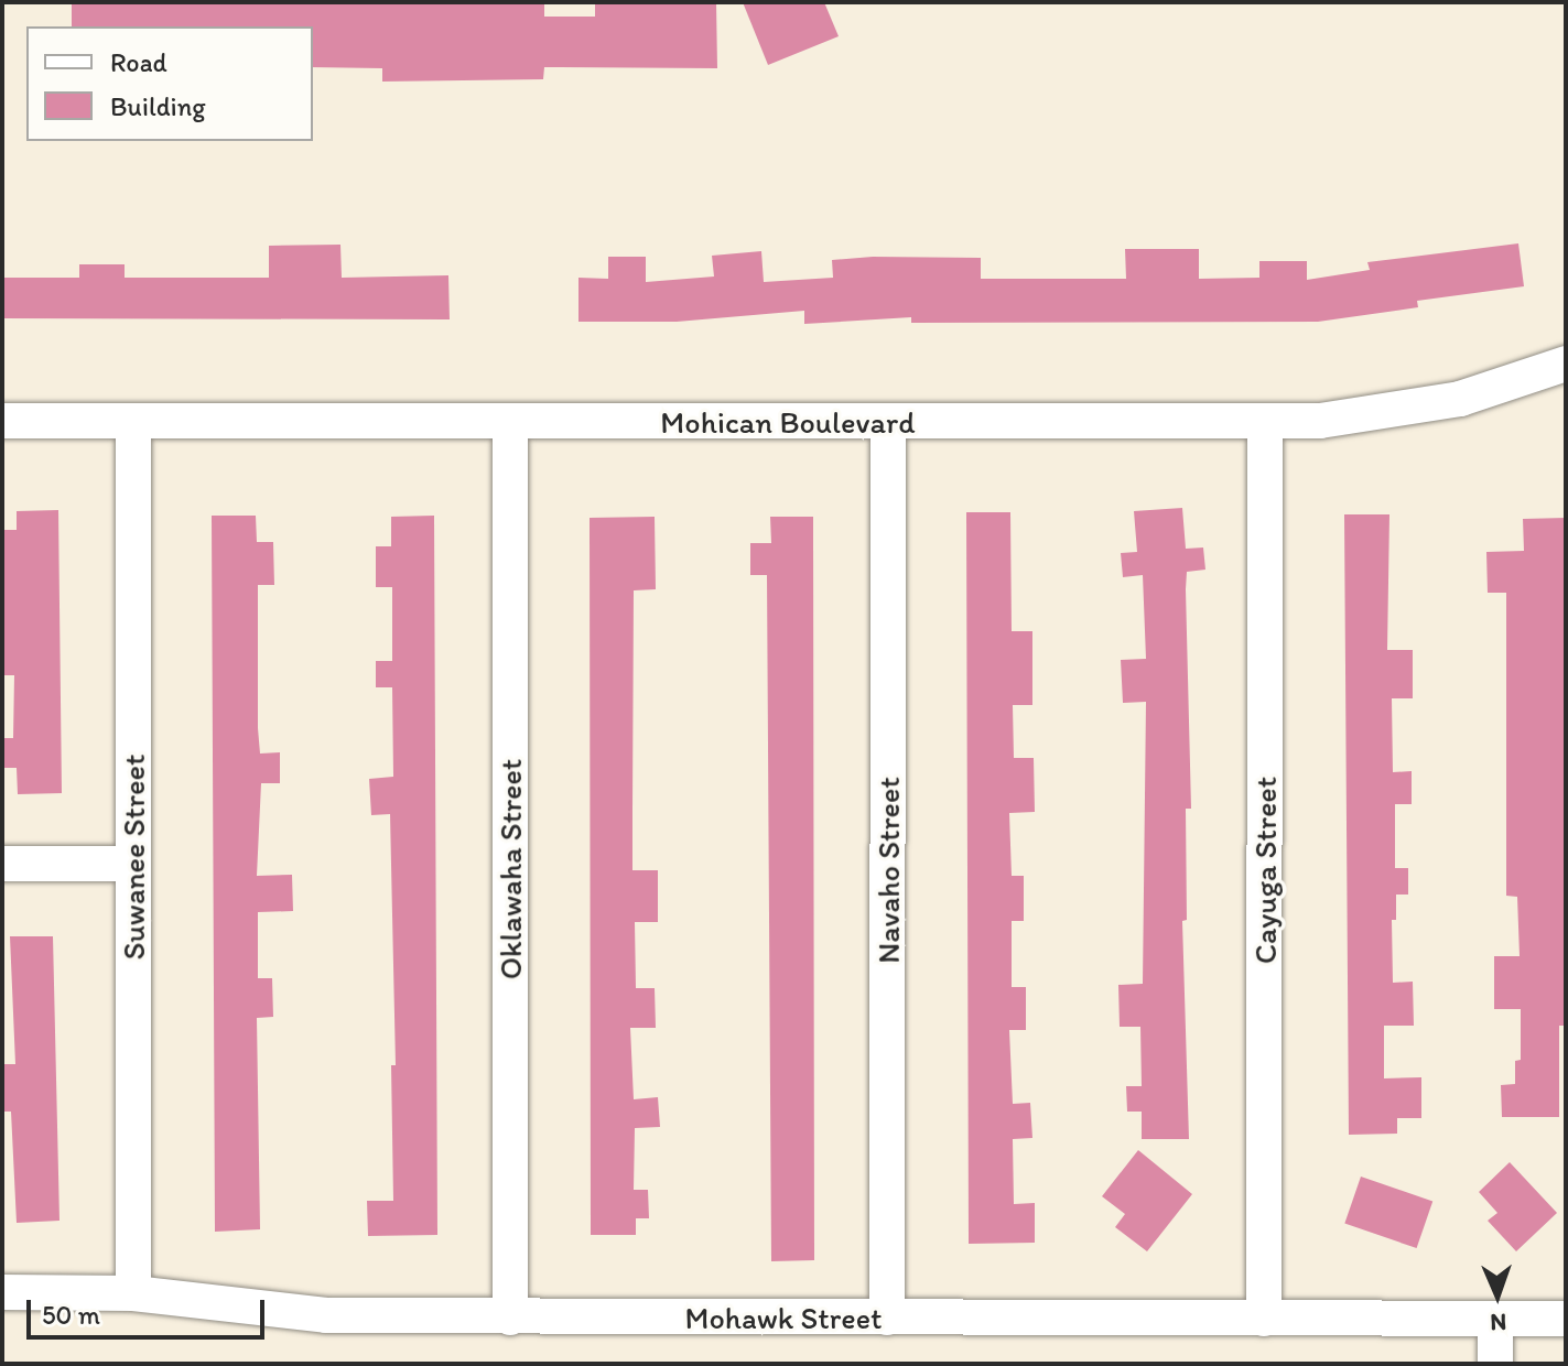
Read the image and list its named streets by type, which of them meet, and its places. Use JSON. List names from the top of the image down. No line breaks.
{"streets":{"street":["Mohican Boulevard","Suwanee Street","Oklawaha Street","Navaho Street","Cayuga Street","Mohawk Street"]},"crossings":[["Mohican Boulevard","Suwanee Street"],["Mohican Boulevard","Oklawaha Street"],["Mohican Boulevard","Navaho Street"],["Mohican Boulevard","Cayuga Street"],["Suwanee Street","Mohawk Street"],["Oklawaha Street","Mohawk Street"],["Navaho Street","Mohawk Street"],["Cayuga Street","Mohawk Street"]],"legend":["Road","Building"],"scale_bar":"50 m","north":"bottom"}
